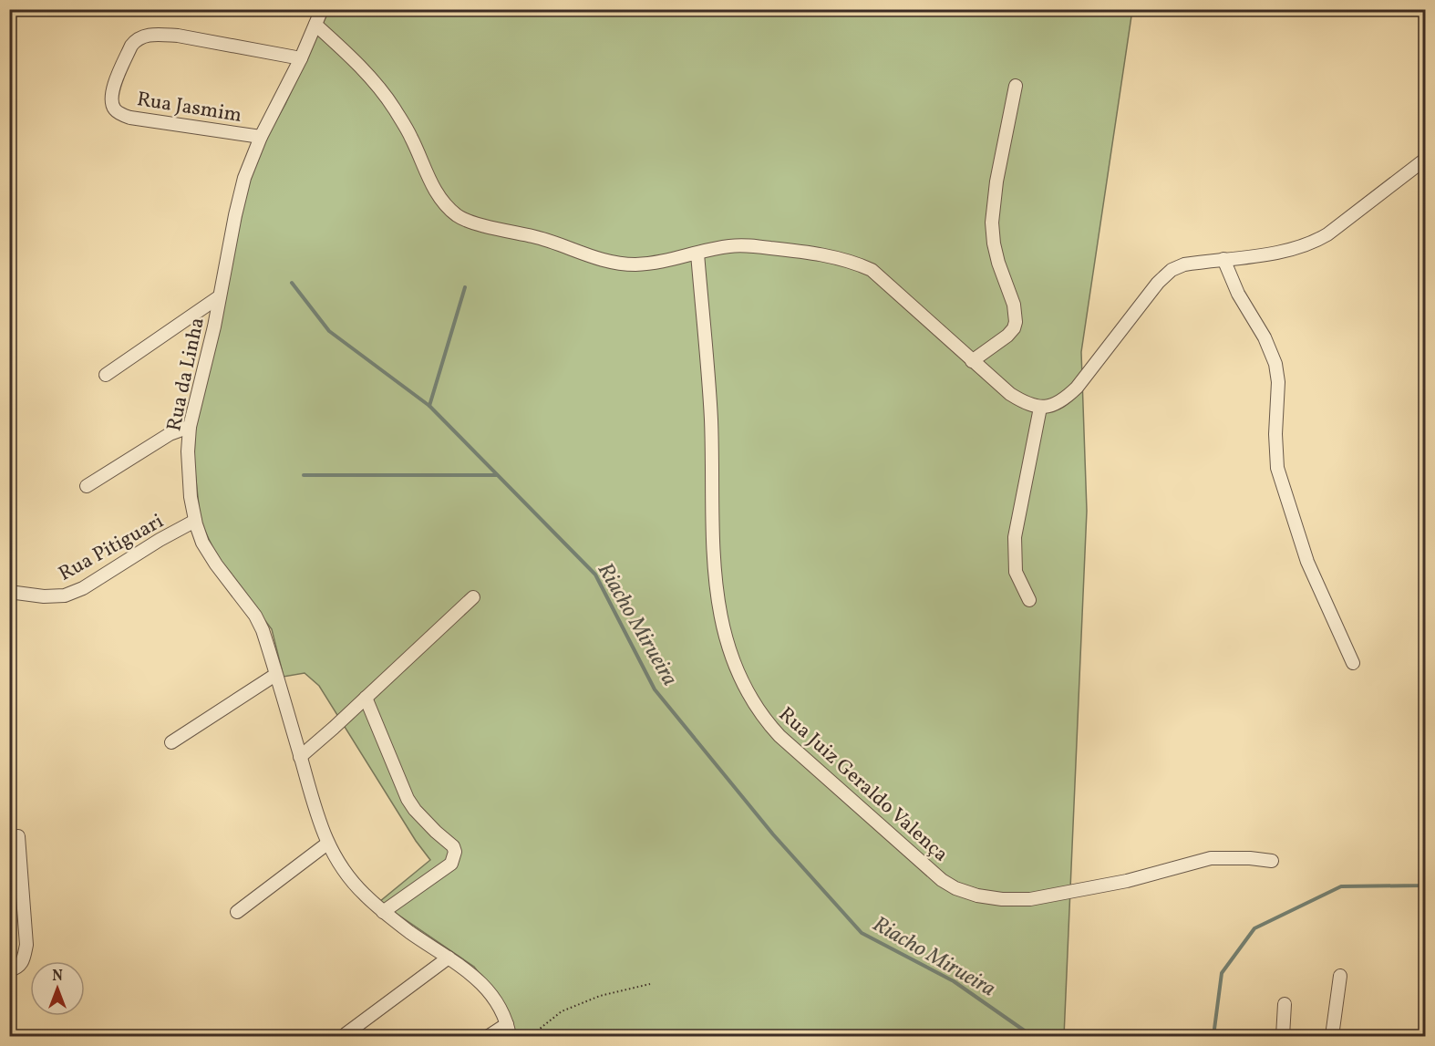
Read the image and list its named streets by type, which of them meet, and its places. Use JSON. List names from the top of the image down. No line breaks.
{"streets":{"street":["Rua Jasmim","Rua da Linha","Rua Pitiguari","Rua Juiz Geraldo Valença"]},"crossings":[["Rua Jasmim","Rua da Linha"],["Rua da Linha","Rua Pitiguari"]],"water":["Riacho Mirueira"],"north":"top"}
